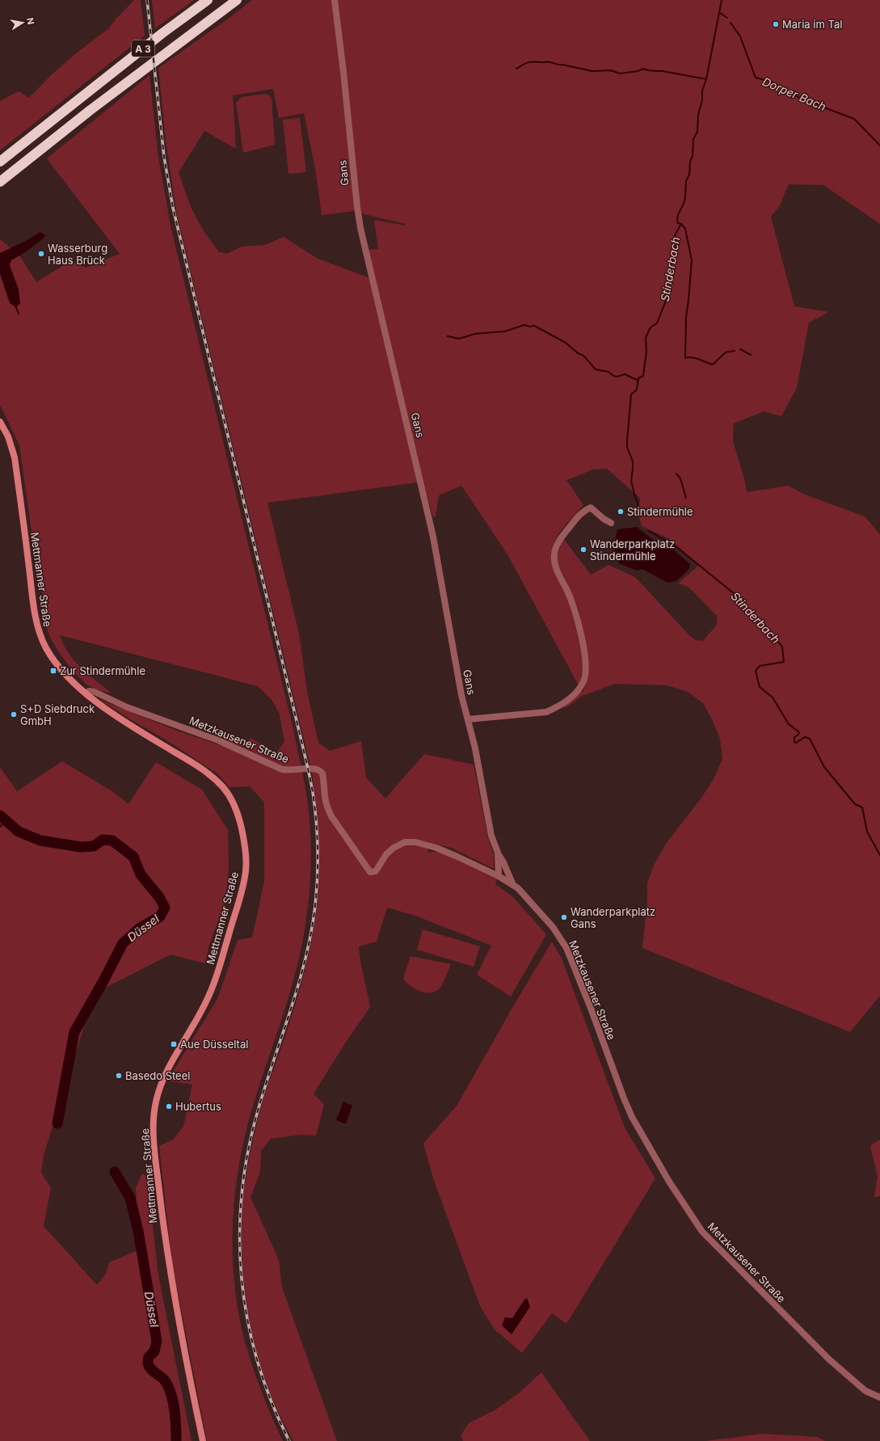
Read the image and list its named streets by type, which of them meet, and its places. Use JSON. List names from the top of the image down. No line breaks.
{"streets":{"highway":["A 3"],"main road":["Mettmanner Straße"],"street":["Gans","Metzkausener Straße"]},"crossings":[["Gans","Metzkausener Straße"],["Mettmanner Straße","Metzkausener Straße"]],"water":["Dorper Bach","Stinderbach","Düssel"],"places":{"other":["Maria im Tal","Wasserburg Haus Brück","Stindermühle","Wanderparkplatz Stindermühle","S+D Siebdruck GmbH","Wanderparkplatz Gans","Basedo Steel","Hubertus"],"transit":["Zur Stindermühle","Aue Düsseltal"]},"north":"right"}
